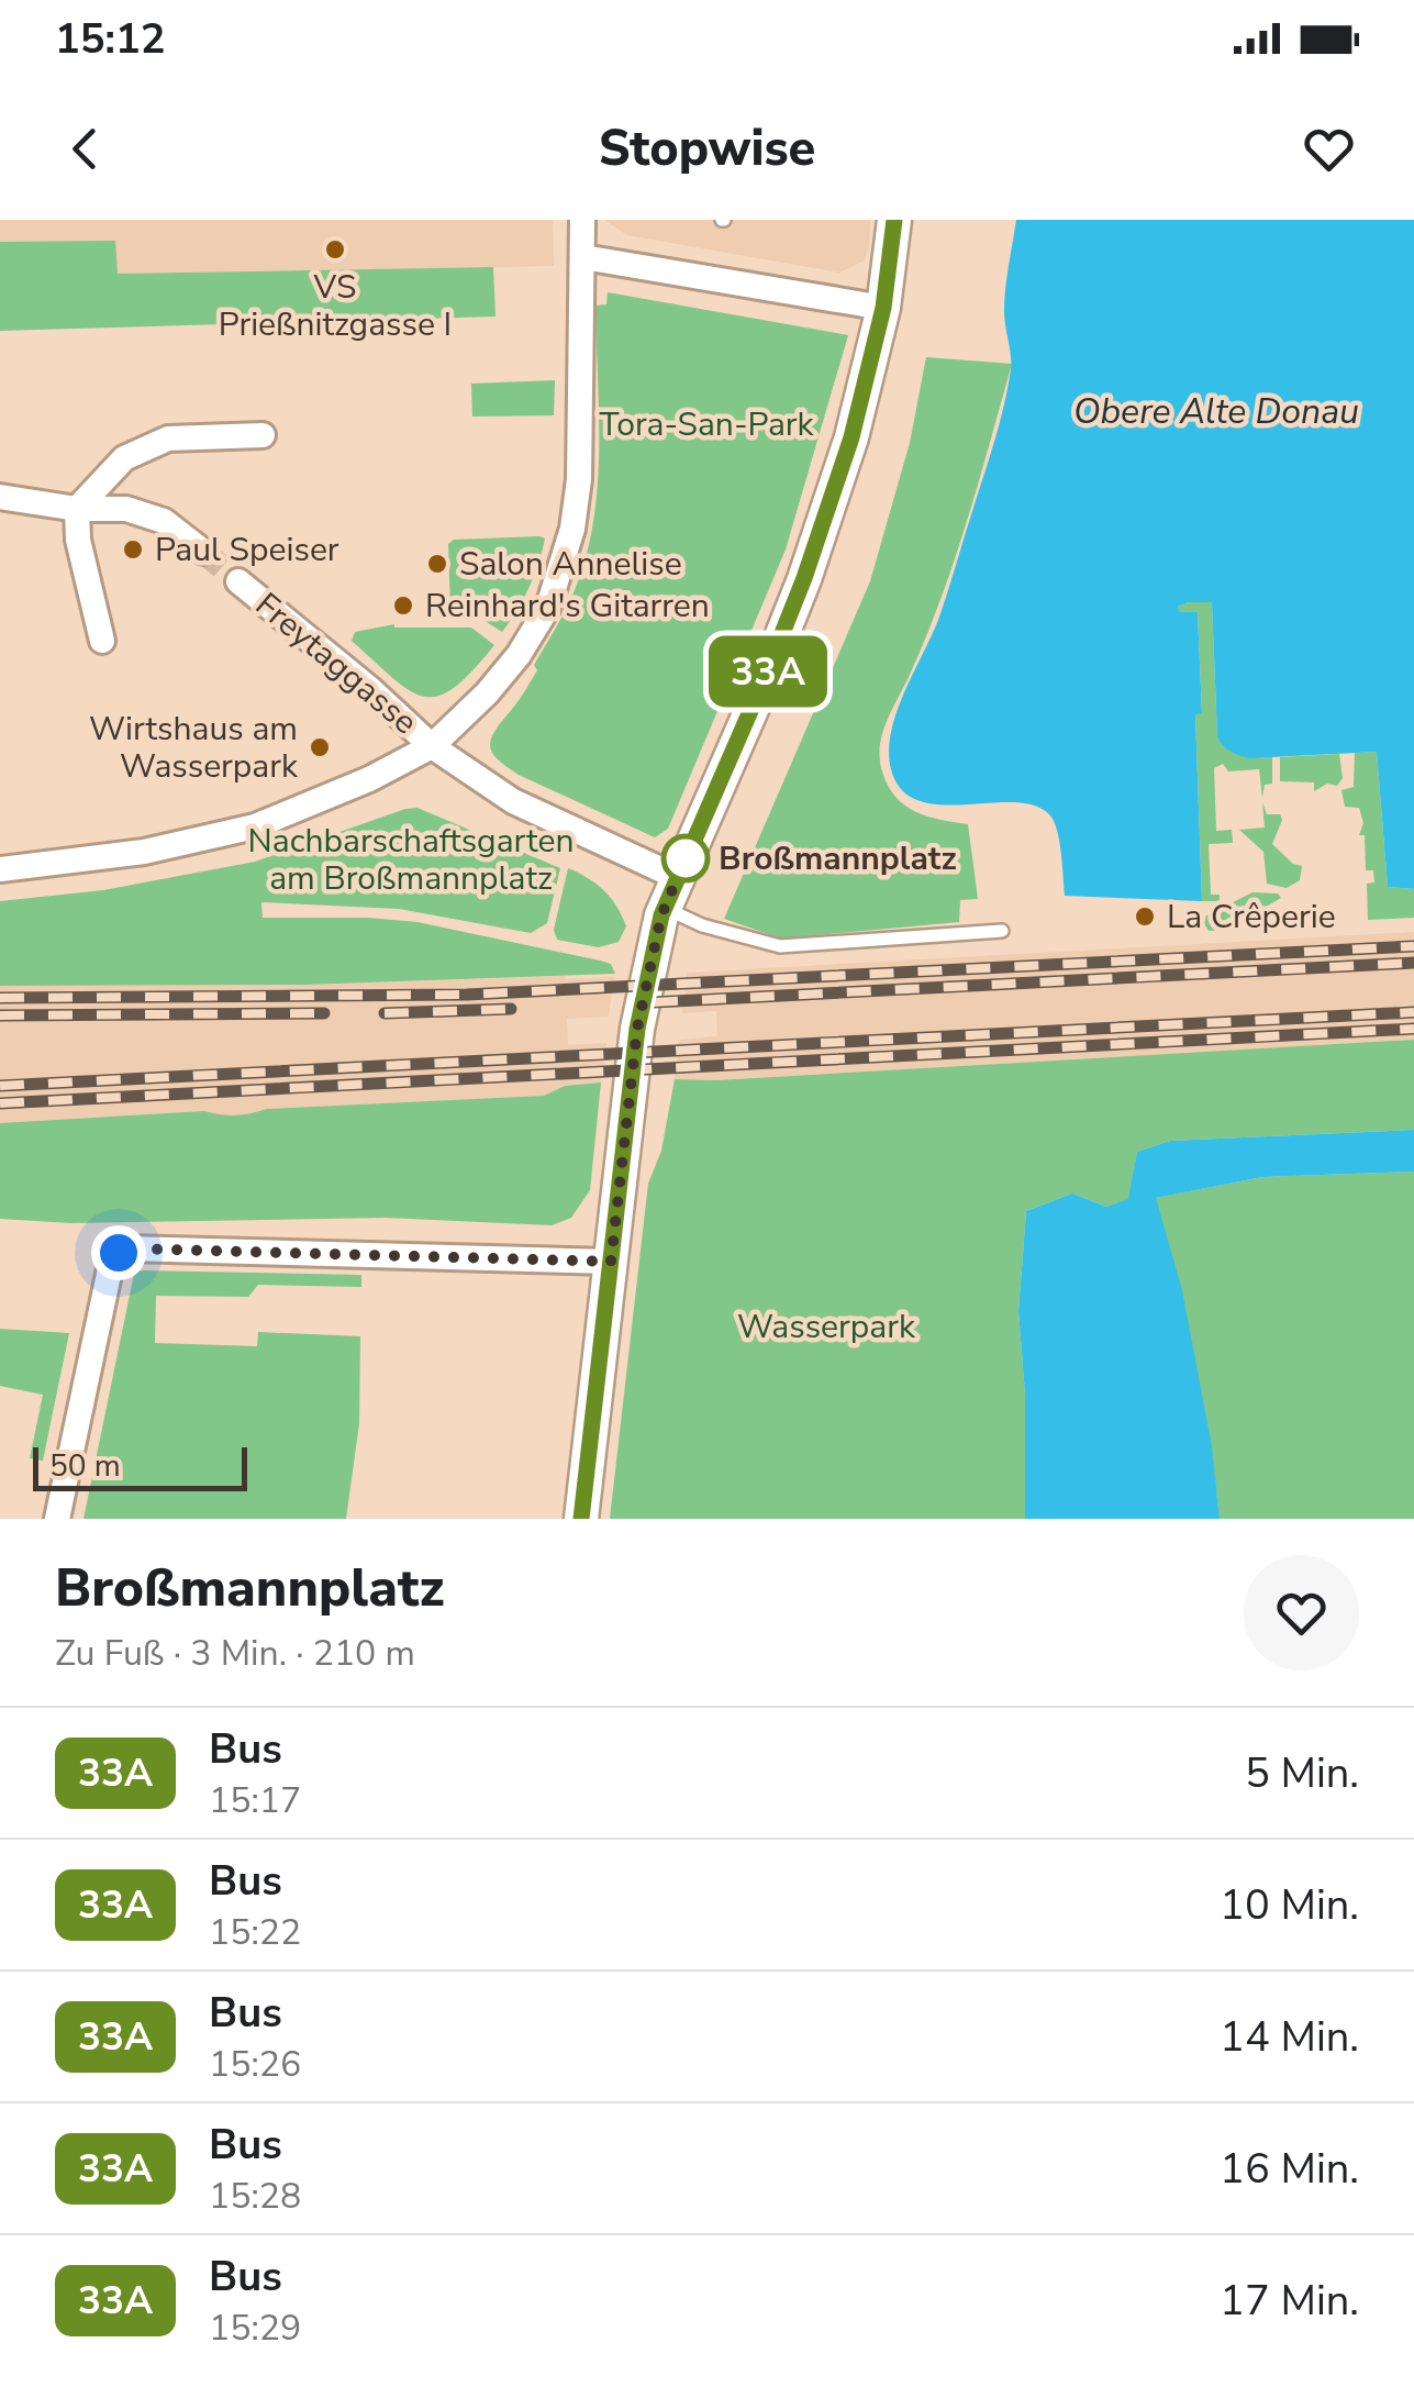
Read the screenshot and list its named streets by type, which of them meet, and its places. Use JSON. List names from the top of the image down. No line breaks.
{"streets":{"street":["Freytaggasse"]},"water":["Obere Alte Donau"],"parks":["Tora-San-Park","Nachbarschaftsgarten am Broßmannplatz","Wasserpark"],"places":["VS Prießnitzgasse I","Paul Speiser","Salon Annelise","Reinhard's Gitarren","Wirtshaus am Wasserpark","Broßmannplatz","La Crêperie"],"lines":["bus line 33A"],"scale_bar":"50 m","page":{"status":"15:12","header":"Stopwise","on_map":"33A","scale":"50 m","heading":["Broßmannplatz","Zu Fuß · 3 Min. · 210 m"],"list":[{"mark":"33A","name":"Bus","note":"15:17","value":"5 Min."},{"mark":"33A","name":"Bus","note":"15:22","value":"10 Min."},{"mark":"33A","name":"Bus","note":"15:26","value":"14 Min."},{"mark":"33A","name":"Bus","note":"15:28","value":"16 Min."},{"mark":"33A","name":"Bus","note":"15:29","value":"17 Min."}]}}
